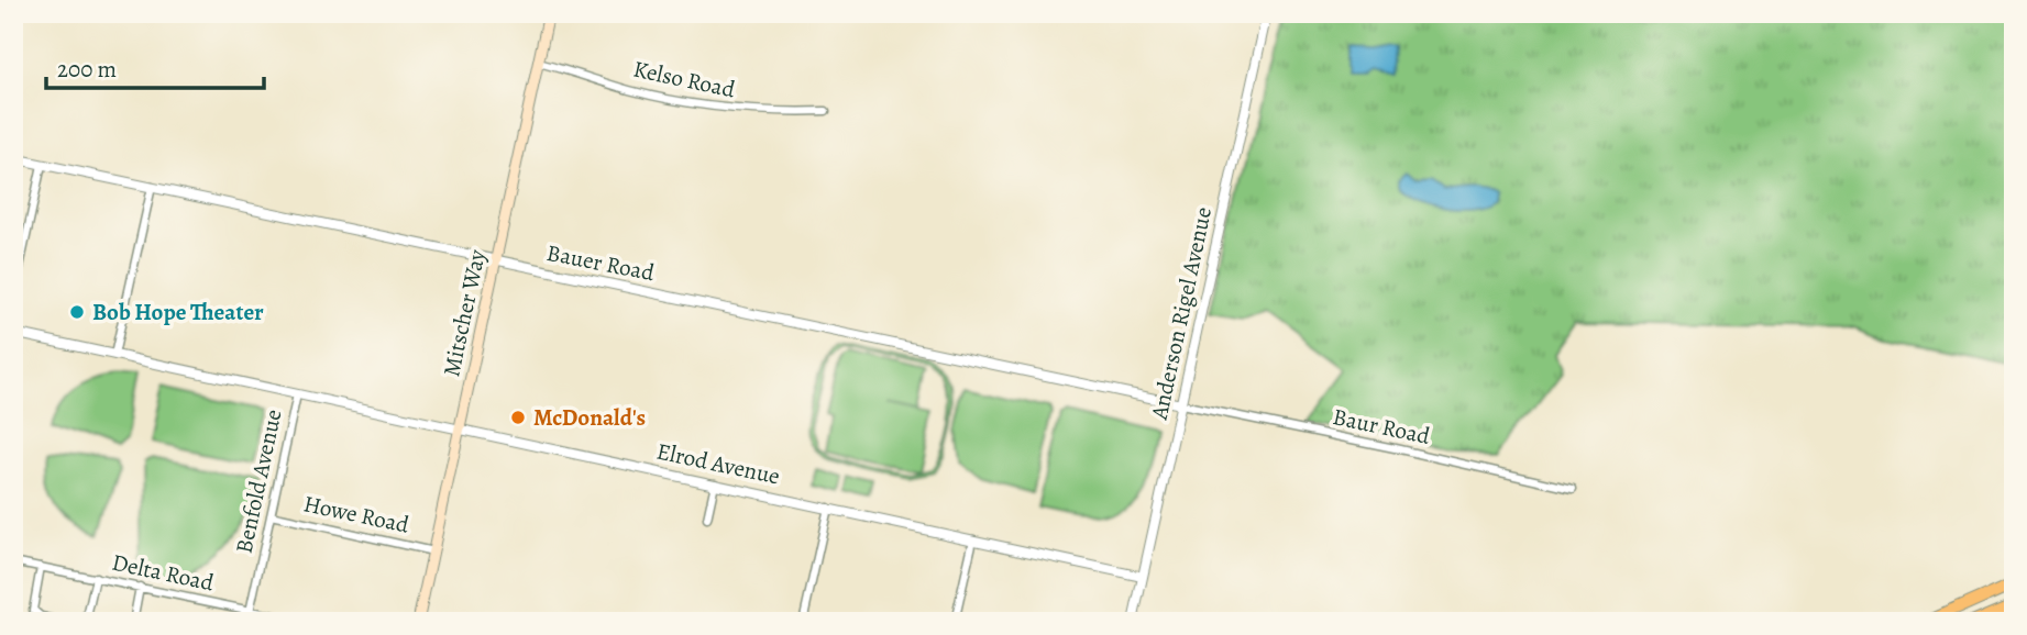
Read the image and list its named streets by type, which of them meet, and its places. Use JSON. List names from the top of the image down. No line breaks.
{"streets":{"main road":["Mitscher Way"],"street":["Kelso Road","Bauer Road","Anderson Rigel Avenue","Baur Road","Elrod Avenue","Benfold Avenue","Howe Road","Delta Road"]},"crossings":[["Kelso Road","Mitscher Way"],["Bauer Road","Mitscher Way"],["Bauer Road","Anderson Rigel Avenue"],["Bauer Road","Baur Road"],["Mitscher Way","Elrod Avenue"],["Mitscher Way","Howe Road"],["Anderson Rigel Avenue","Baur Road"],["Anderson Rigel Avenue","Elrod Avenue"],["Elrod Avenue","Benfold Avenue"],["Benfold Avenue","Howe Road"],["Benfold Avenue","Delta Road"]],"places":["Bob Hope Theater","McDonald's"],"scale_bar":"200 m"}
